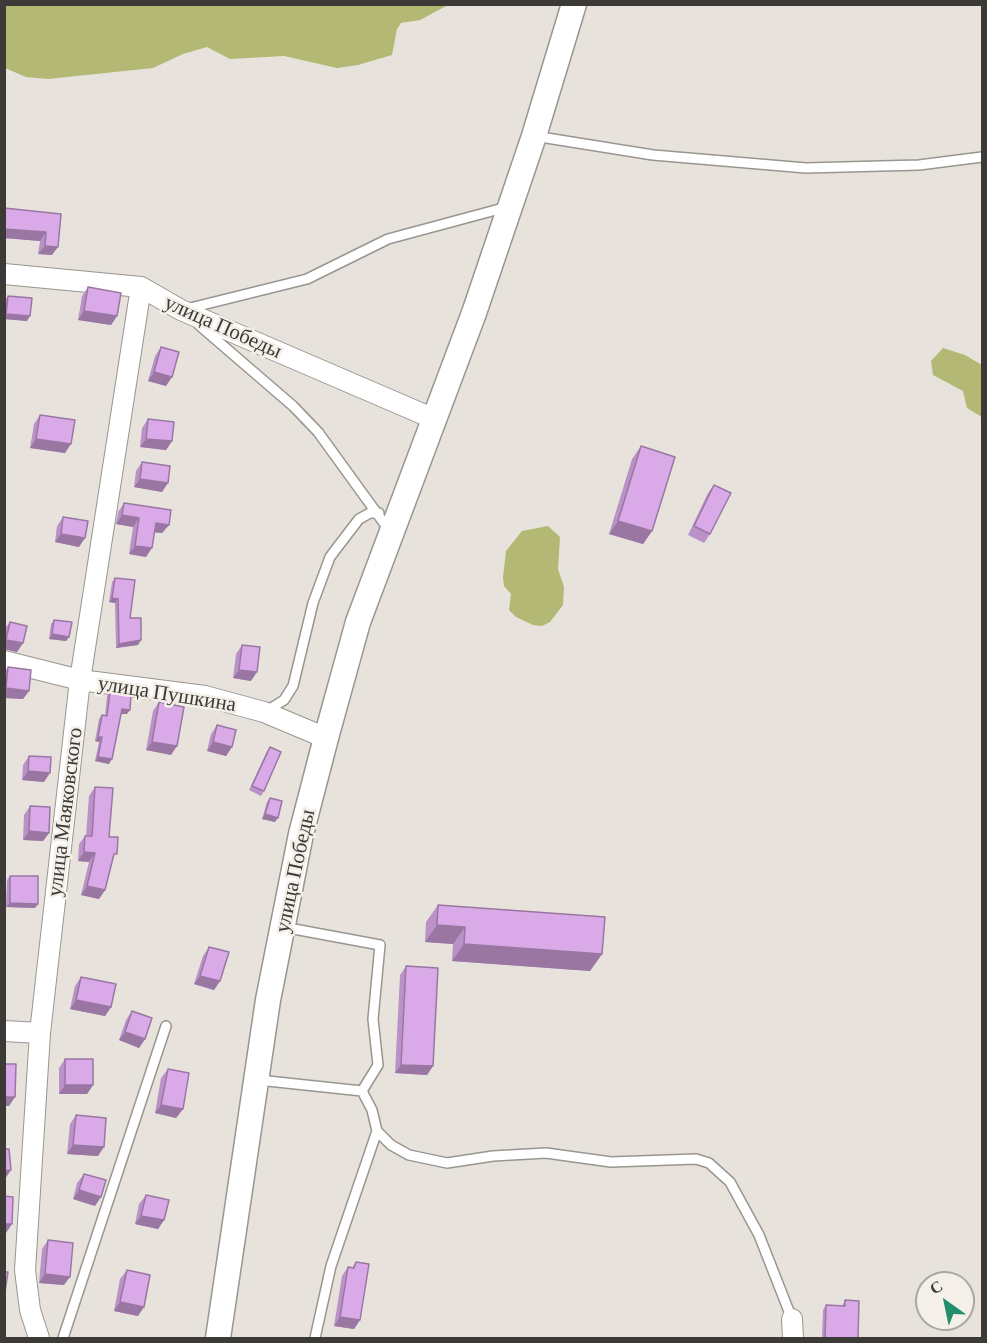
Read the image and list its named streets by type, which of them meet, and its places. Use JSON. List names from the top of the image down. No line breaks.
{"streets":{"street":["улица Победы","улица Пушкина","улица Маяковского"]},"crossings":[["улица Победы","улица Пушкина"],["улица Победы","улица Маяковского"],["улица Пушкина","улица Маяковского"]],"north":"top left"}
